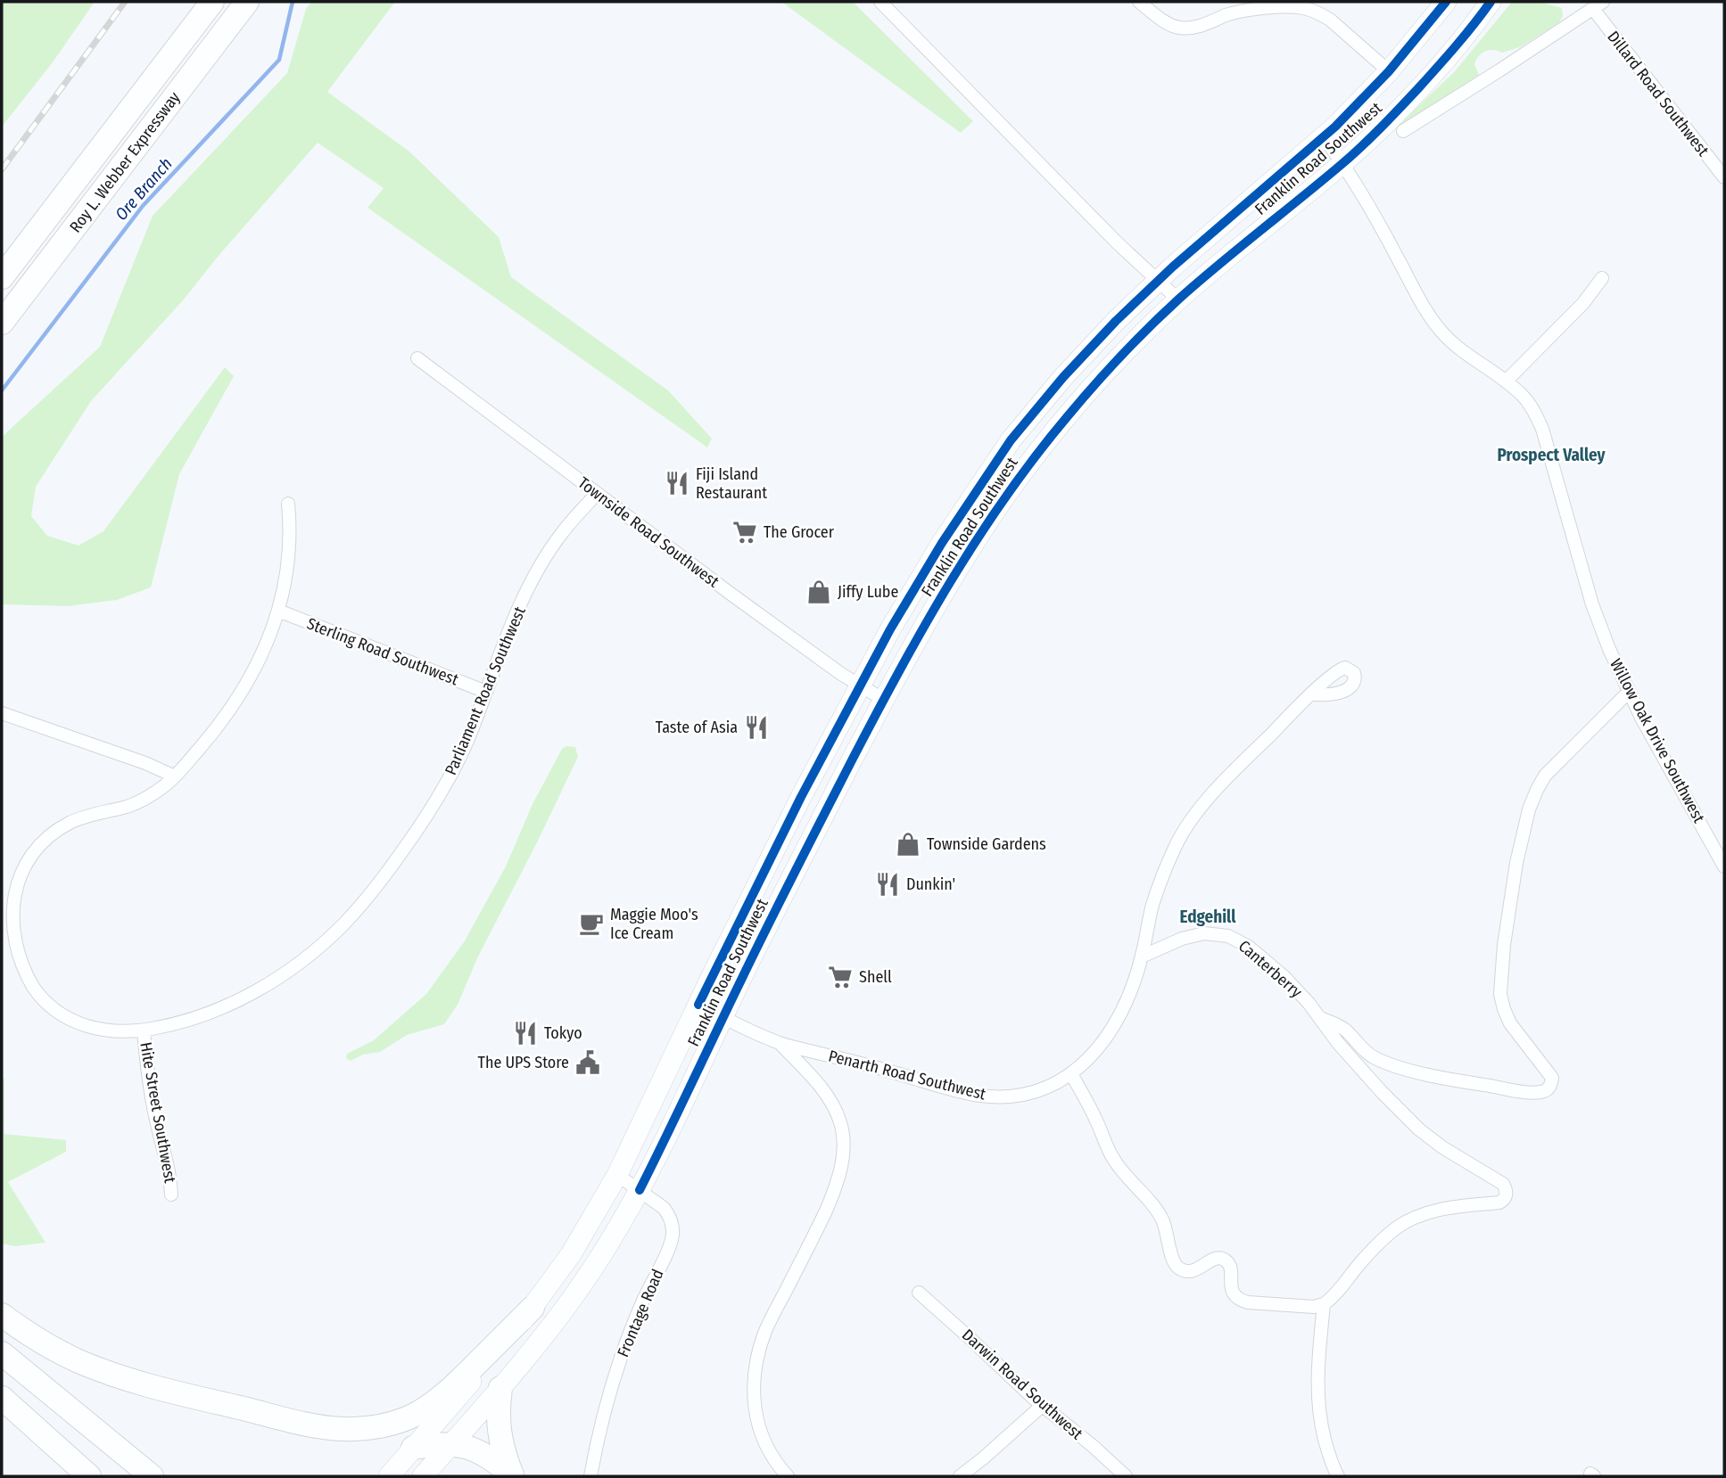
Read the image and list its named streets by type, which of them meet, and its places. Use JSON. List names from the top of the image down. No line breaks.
{"streets":{"highway":["Roy L. Webber Expressway"],"main road":["Franklin Road Southwest"],"street":["Dillard Road Southwest","Townside Road Southwest","Sterling Road Southwest","Parliament Road Southwest","Willow Oak Drive Southwest","Canterberry","Penarth Road Southwest","Hite Street Southwest","Frontage Road","Darwin Road Southwest"]},"crossings":[["Franklin Road Southwest","Townside Road Southwest"],["Franklin Road Southwest","Willow Oak Drive Southwest"],["Franklin Road Southwest","Penarth Road Southwest"],["Franklin Road Southwest","Frontage Road"],["Townside Road Southwest","Parliament Road Southwest"],["Sterling Road Southwest","Parliament Road Southwest"],["Parliament Road Southwest","Hite Street Southwest"],["Canterberry","Penarth Road Southwest"]],"districts":["Prospect Valley","Edgehill"],"water":["Ore Branch"],"places":{"restaurant":["Fiji Island Restaurant","Taste of Asia","Dunkin'","Tokyo"],"supermarket":["The Grocer","Shell"],"shop":["Jiffy Lube","Townside Gardens"],"cafe":["Maggie Moo's Ice Cream"],"public building":["The UPS Store"]}}
